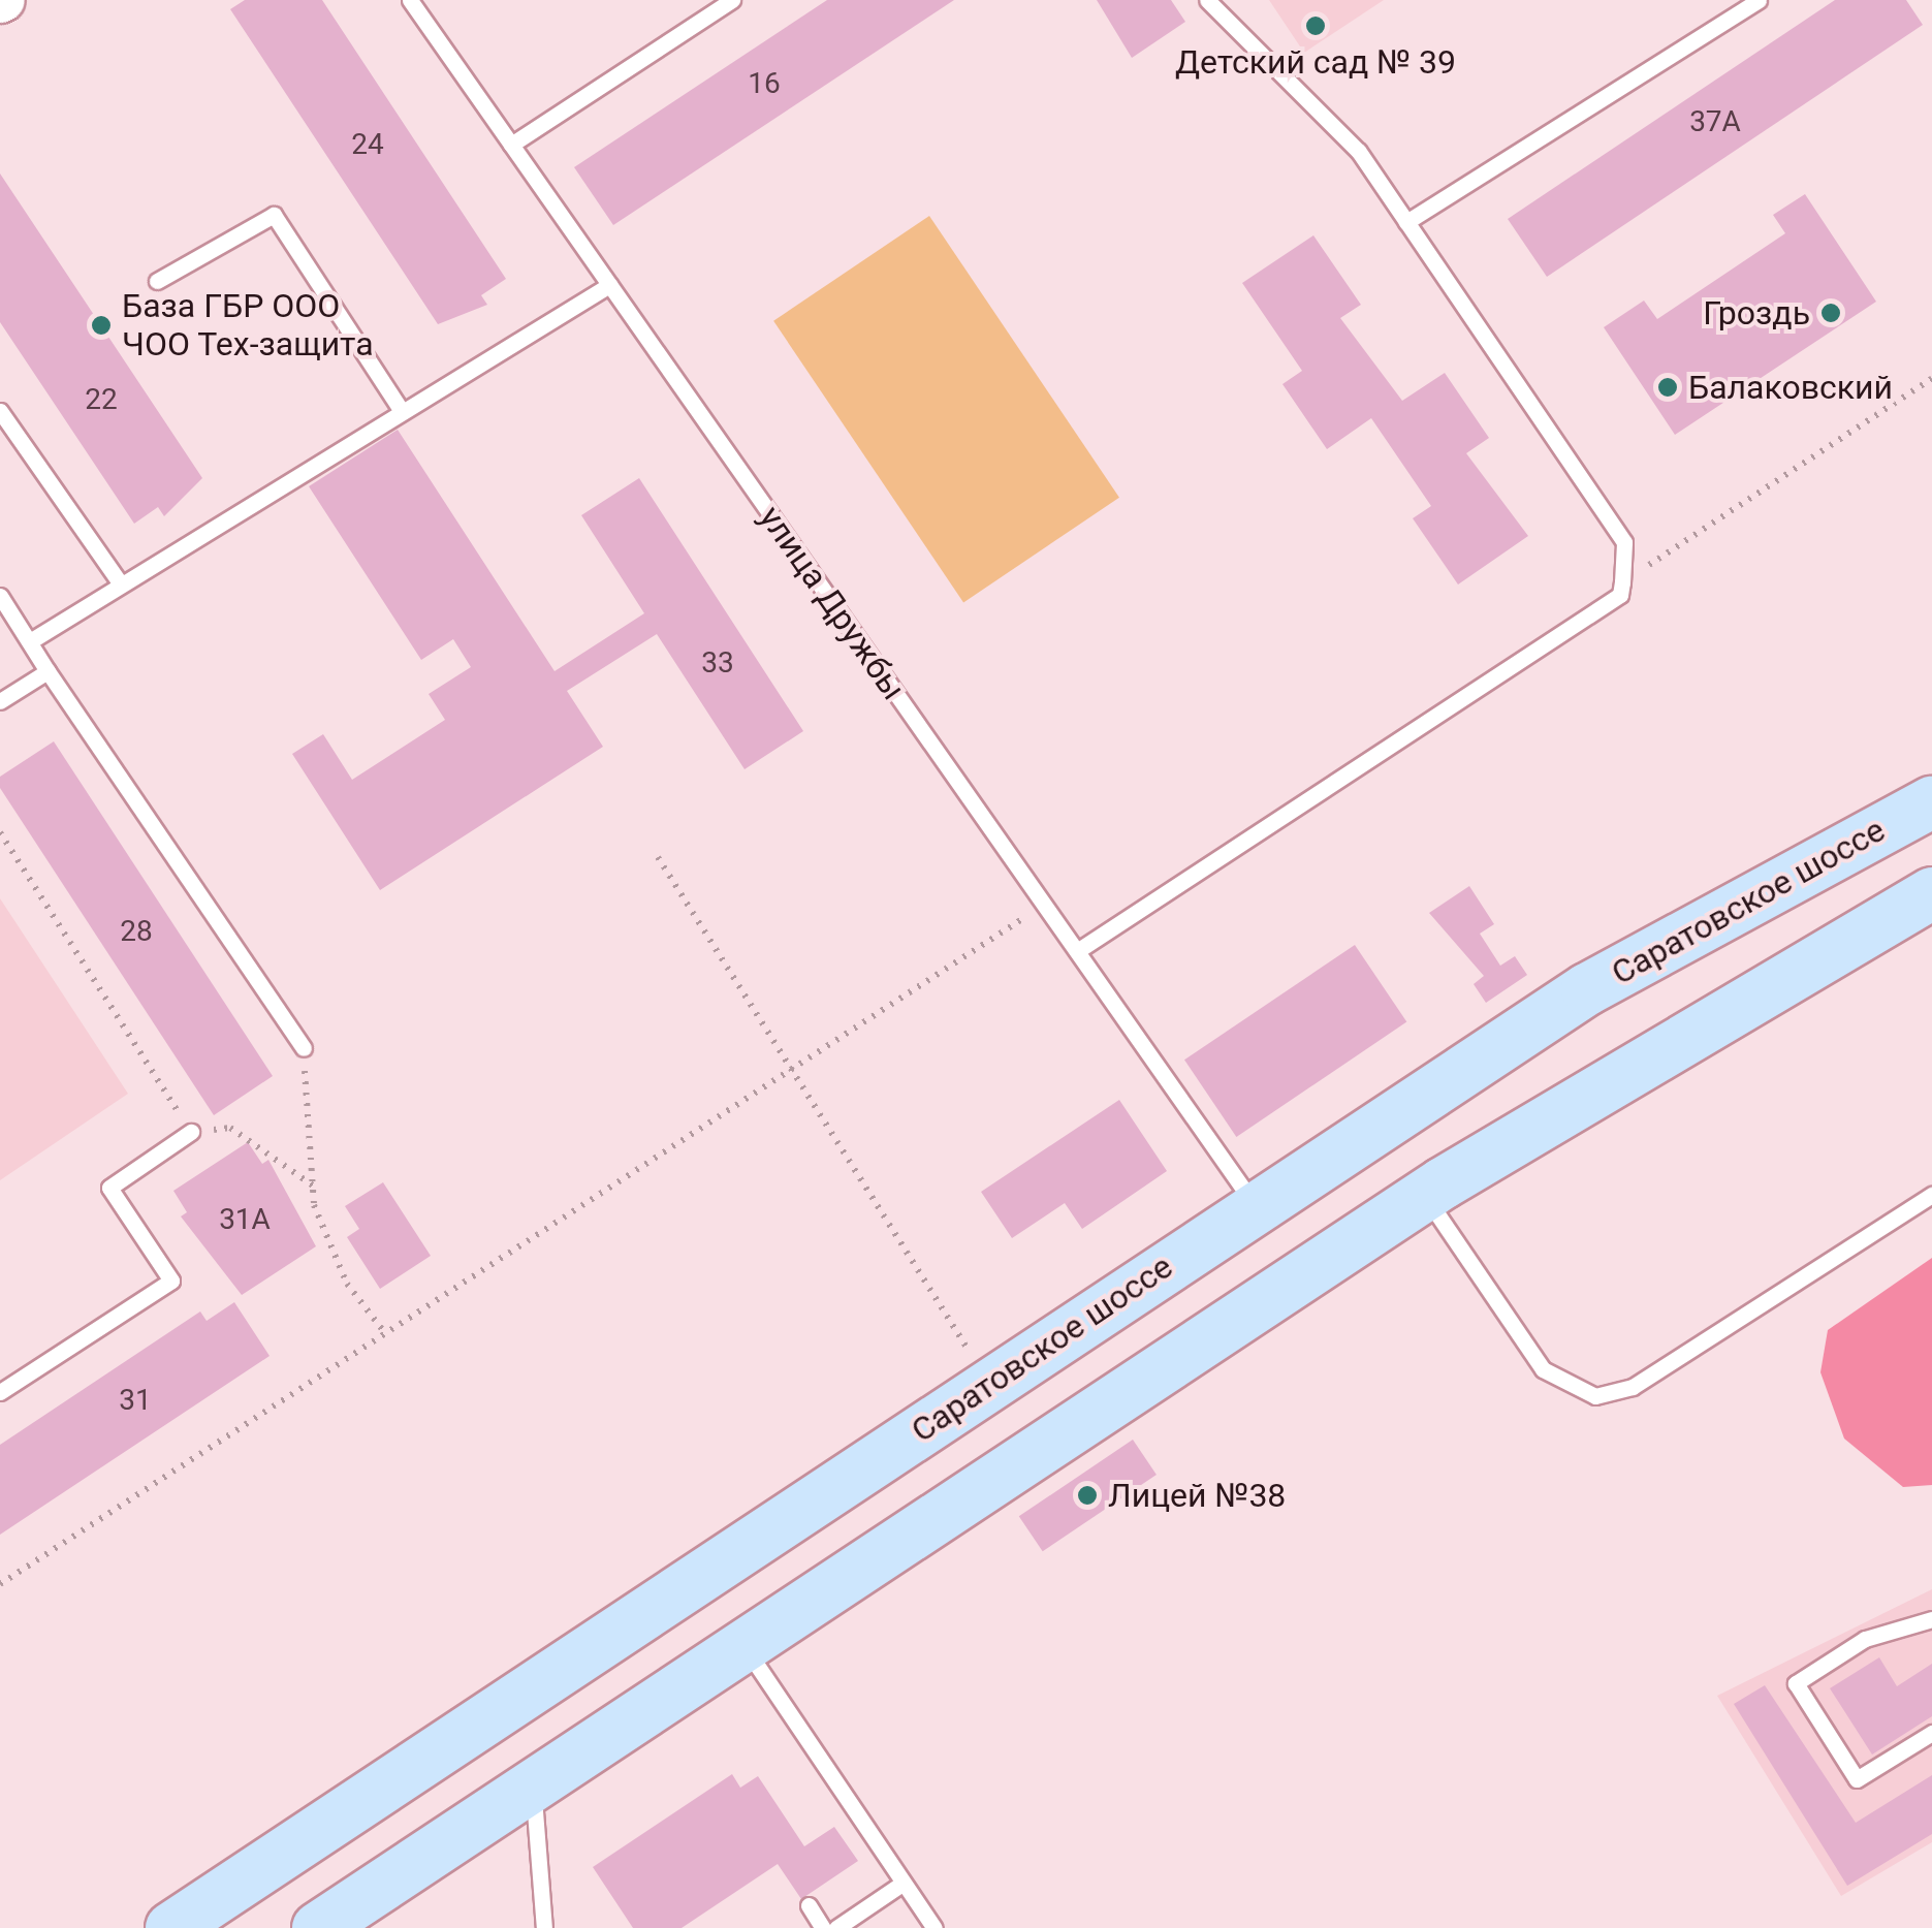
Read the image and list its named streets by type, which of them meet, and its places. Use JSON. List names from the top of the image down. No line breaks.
{"streets":{"main road":["Саратовское шоссе"],"lane":["улица Дружбы"]},"crossings":[["улица Дружбы","Саратовское шоссе"]],"places":["Детский сад № 39","Гроздь","База ГБР ООО ЧОО Тех-защита","Балаковский","Лицей №38"],"house_numbers":["16","37А","24","22","33","28","31А","31"]}
